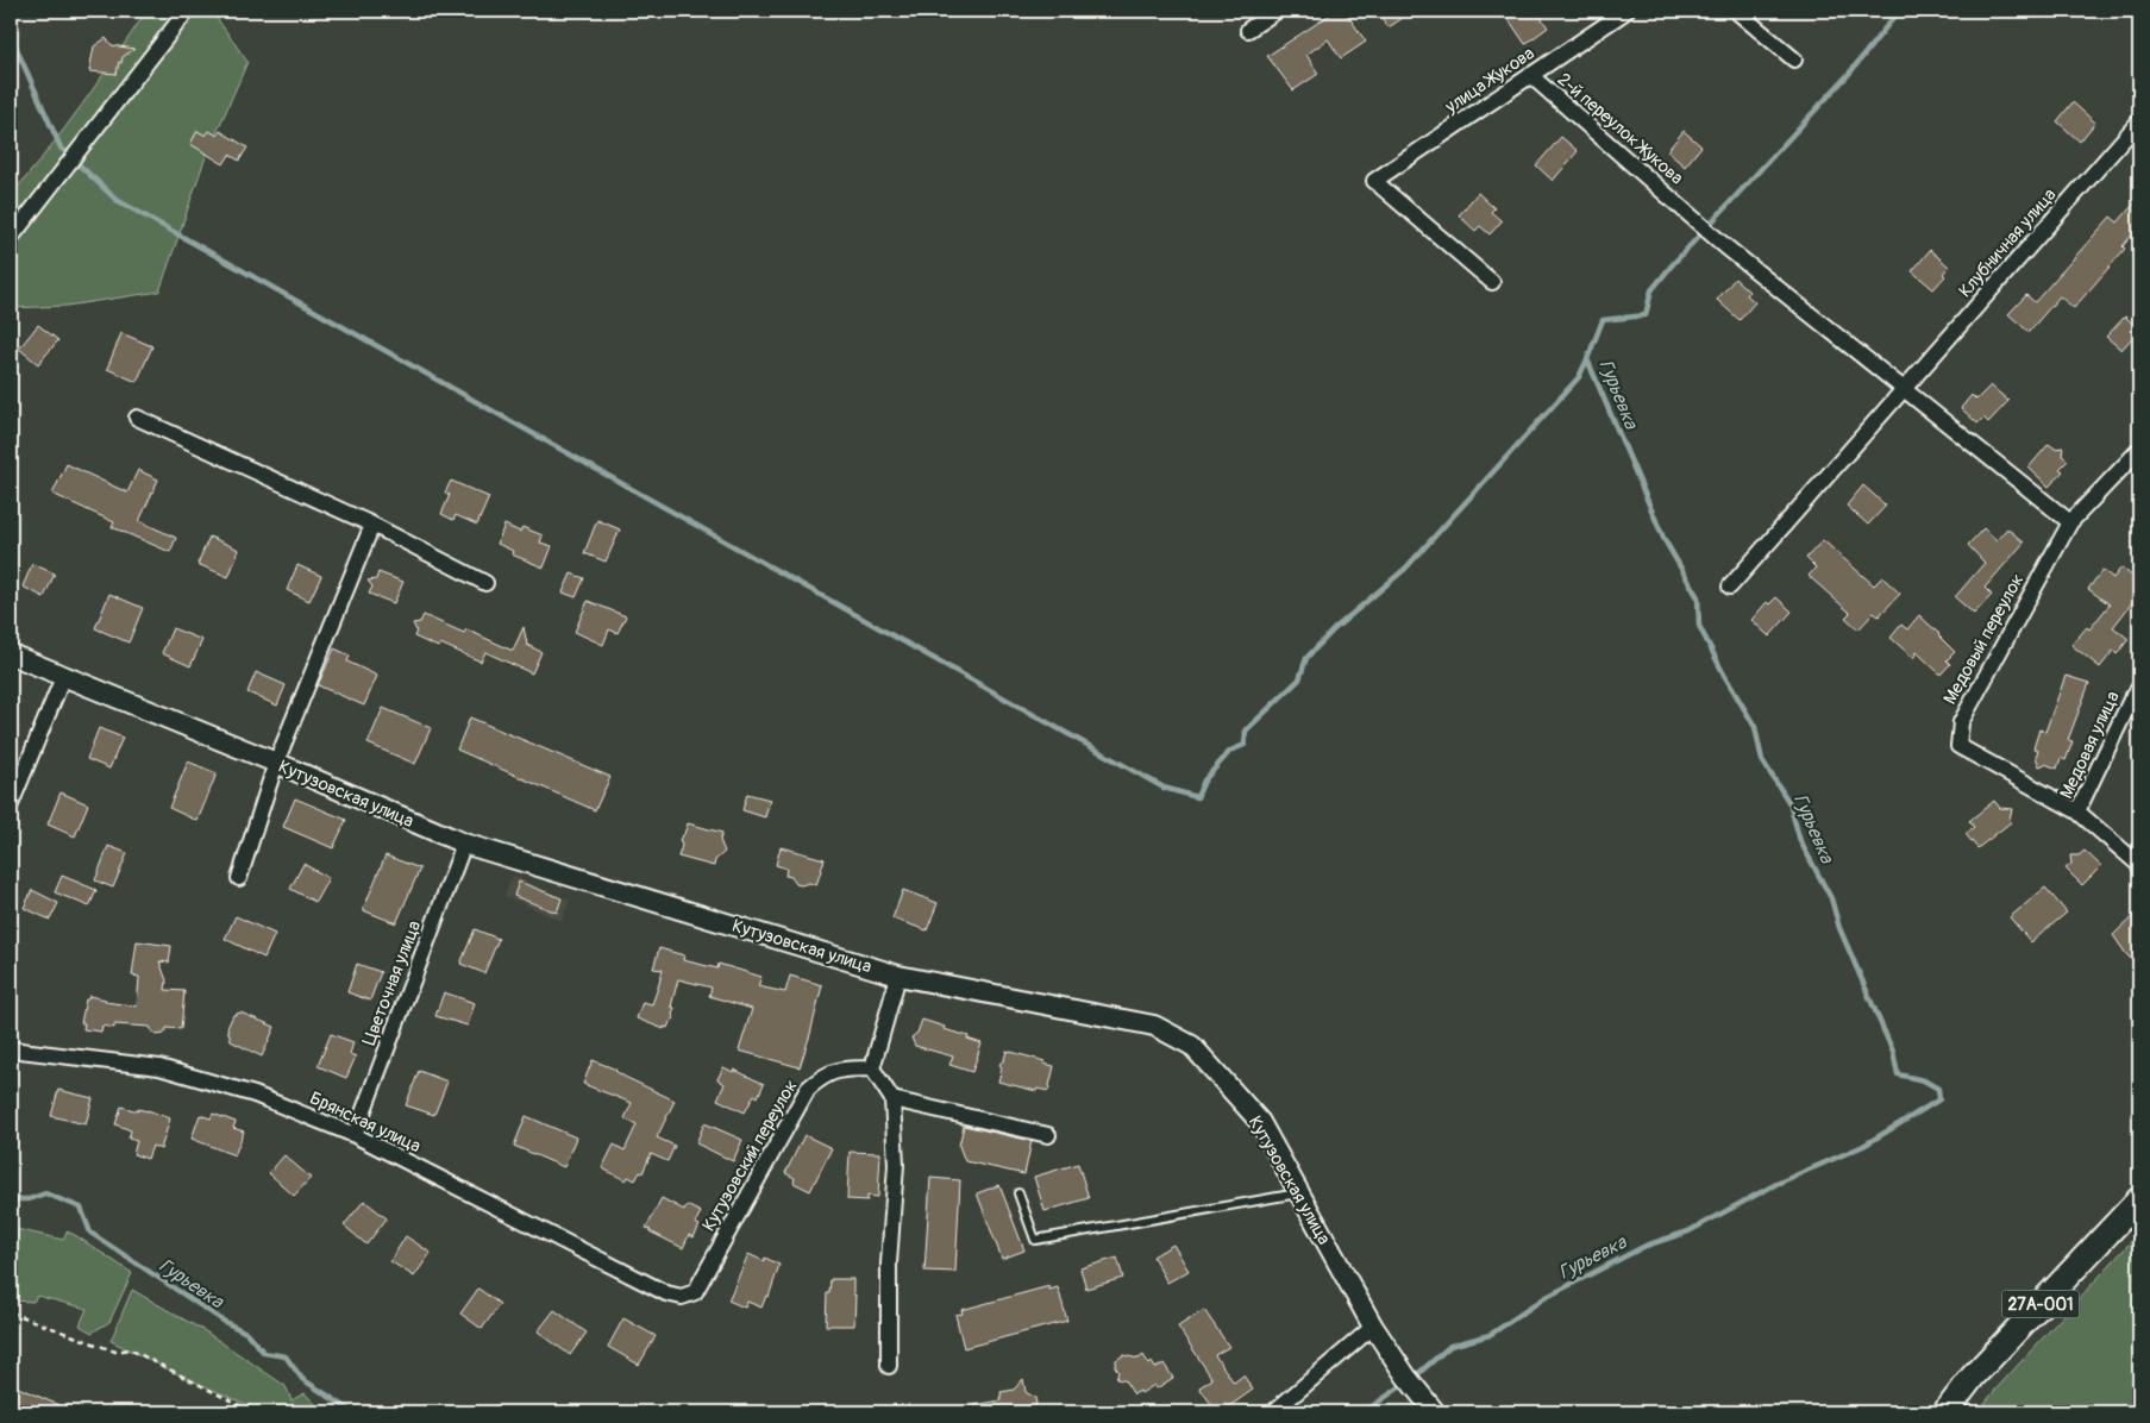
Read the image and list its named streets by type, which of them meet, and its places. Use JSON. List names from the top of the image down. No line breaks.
{"streets":{"main road":["27А-001"],"street":["улица Жукова","2-й переулок Жукова","Клубничная улица","Медовый переулок","Медовая улица","Кутузовская улица","Цветочная улица","Брянская улица","Кутузовский переулок"]},"crossings":[["улица Жукова","2-й переулок Жукова"],["2-й переулок Жукова","Медовый переулок"],["Медовый переулок","Медовая улица"],["Кутузовская улица","Цветочная улица"],["Цветочная улица","Брянская улица"],["Брянская улица","Кутузовский переулок"]],"water":["Гурьевка"]}
